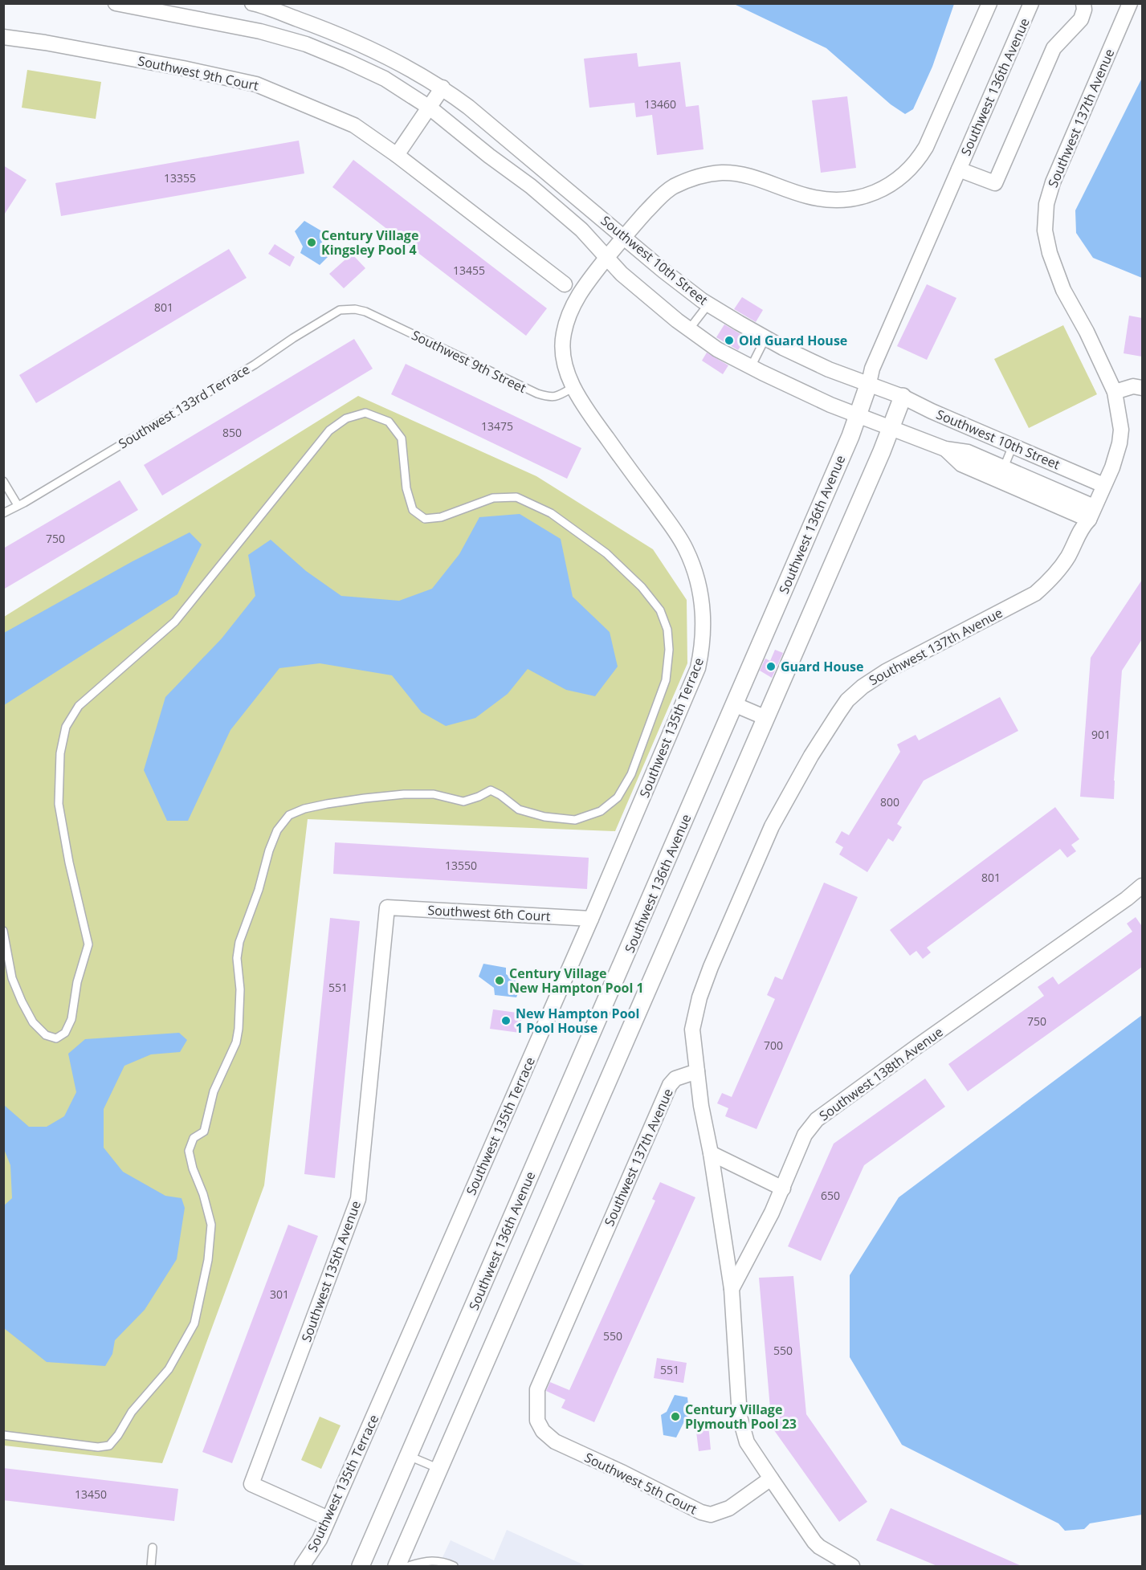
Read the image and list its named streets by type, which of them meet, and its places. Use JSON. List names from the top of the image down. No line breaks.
{"streets":{"street":["Southwest 9th Court","Southwest 136th Avenue","Southwest 137th Avenue","Southwest 10th Street","Southwest 135th Terrace","Southwest 6th Court","Southwest 138th Avenue","Southwest 135th Avenue","Southwest 5th Court"],"lane":["Southwest 9th Street","Southwest 133rd Terrace"]},"crossings":[["Southwest 136th Avenue","Southwest 10th Street"],["Southwest 137th Avenue","Southwest 10th Street"],["Southwest 137th Avenue","Southwest 5th Court"],["Southwest 10th Street","Southwest 135th Terrace"],["Southwest 9th Street","Southwest 133rd Terrace"],["Southwest 9th Street","Southwest 135th Terrace"],["Southwest 135th Terrace","Southwest 6th Court"],["Southwest 135th Terrace","Southwest 135th Avenue"],["Southwest 6th Court","Southwest 135th Avenue"]],"places":["Century Village Kingsley Pool 4","Old Guard House","Guard House","Century Village New Hampton Pool 1","New Hampton Pool 1 Pool House","Century Village Plymouth Pool 23"],"house_numbers":["13460","13355","13455","801","13475","850","750","901","800","13550","801","551","750","700","650","301","550","550","551","13450"]}
